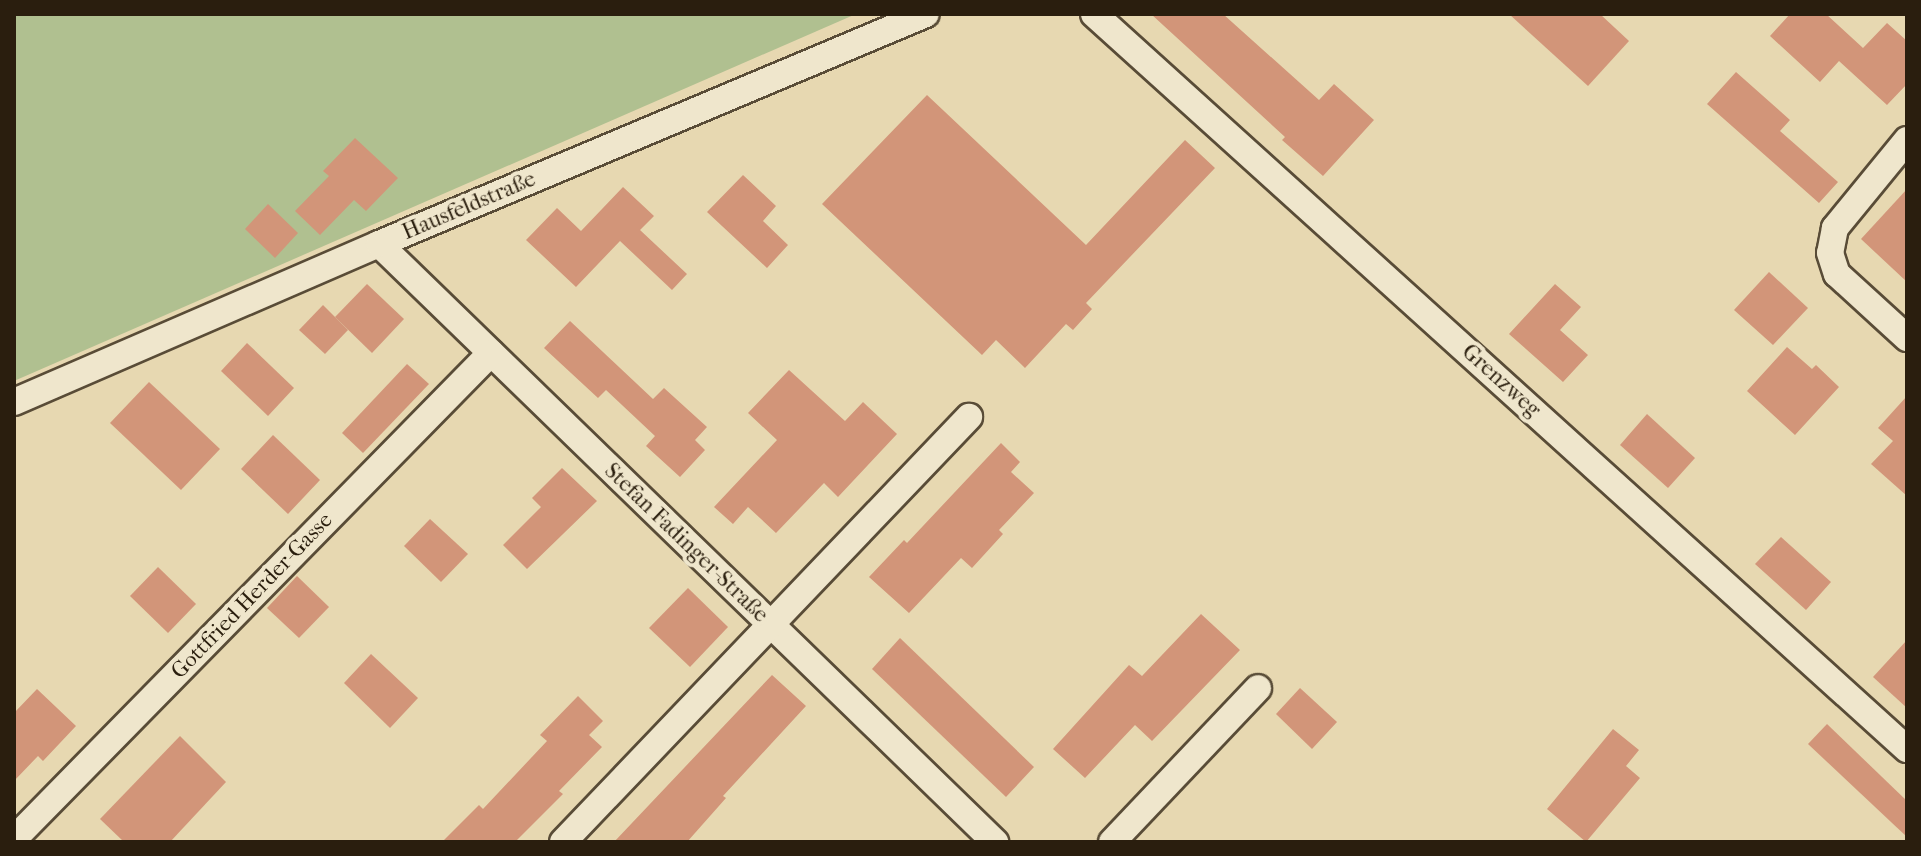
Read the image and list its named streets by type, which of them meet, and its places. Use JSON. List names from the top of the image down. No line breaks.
{"streets":{"street":["Hausfeldstraße","Grenzweg","Stefan Fadinger-Straße","Gottfried Herder-Gasse"]},"crossings":[["Hausfeldstraße","Stefan Fadinger-Straße"],["Stefan Fadinger-Straße","Gottfried Herder-Gasse"]]}
